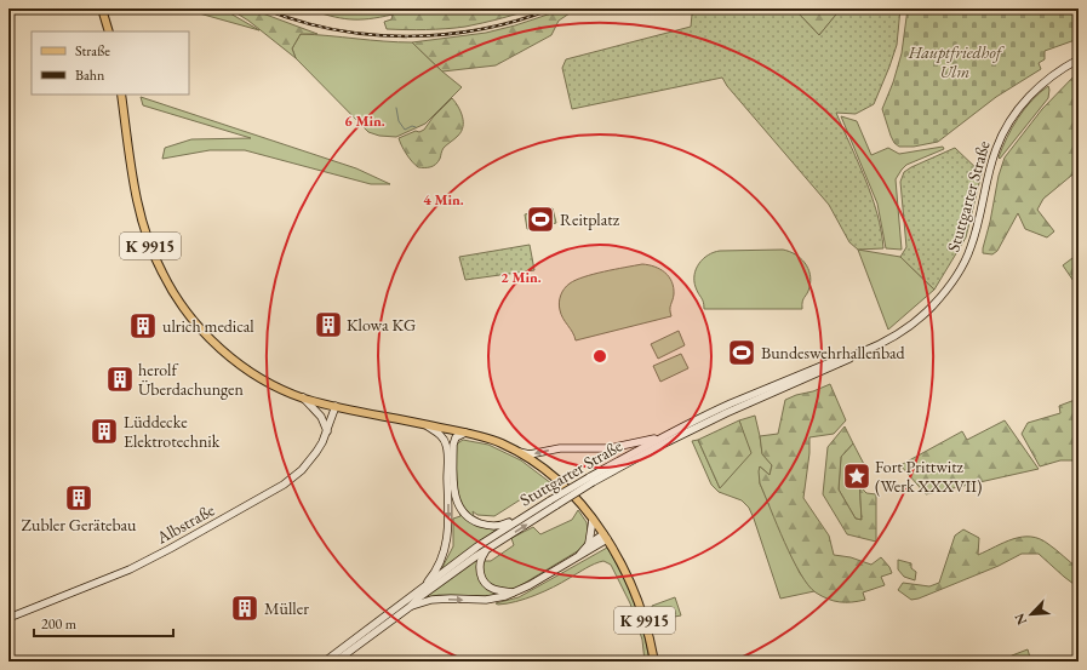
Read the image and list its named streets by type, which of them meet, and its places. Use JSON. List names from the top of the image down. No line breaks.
{"streets":{"main road":["Stuttgarter Straße","K 9915","Albstraße"]},"crossings":[["K 9915","Albstraße"]],"parks":["Hauptfriedhof Ulm"],"places":{"sports":["Reitplatz","Bundeswehrhallenbad"],"building":["Klowa KG","ulrich medical","herolf Überdachungen","Lüddecke Elektrotechnik","Zubler Gerätebau","Müller"],"place":["Fort Prittwitz (Werk XXXVII)"]},"legend":["Straße","Bahn"],"scale_bar":"200 m","north":"bottom left","rings":["6 Min.","4 Min.","2 Min."]}
